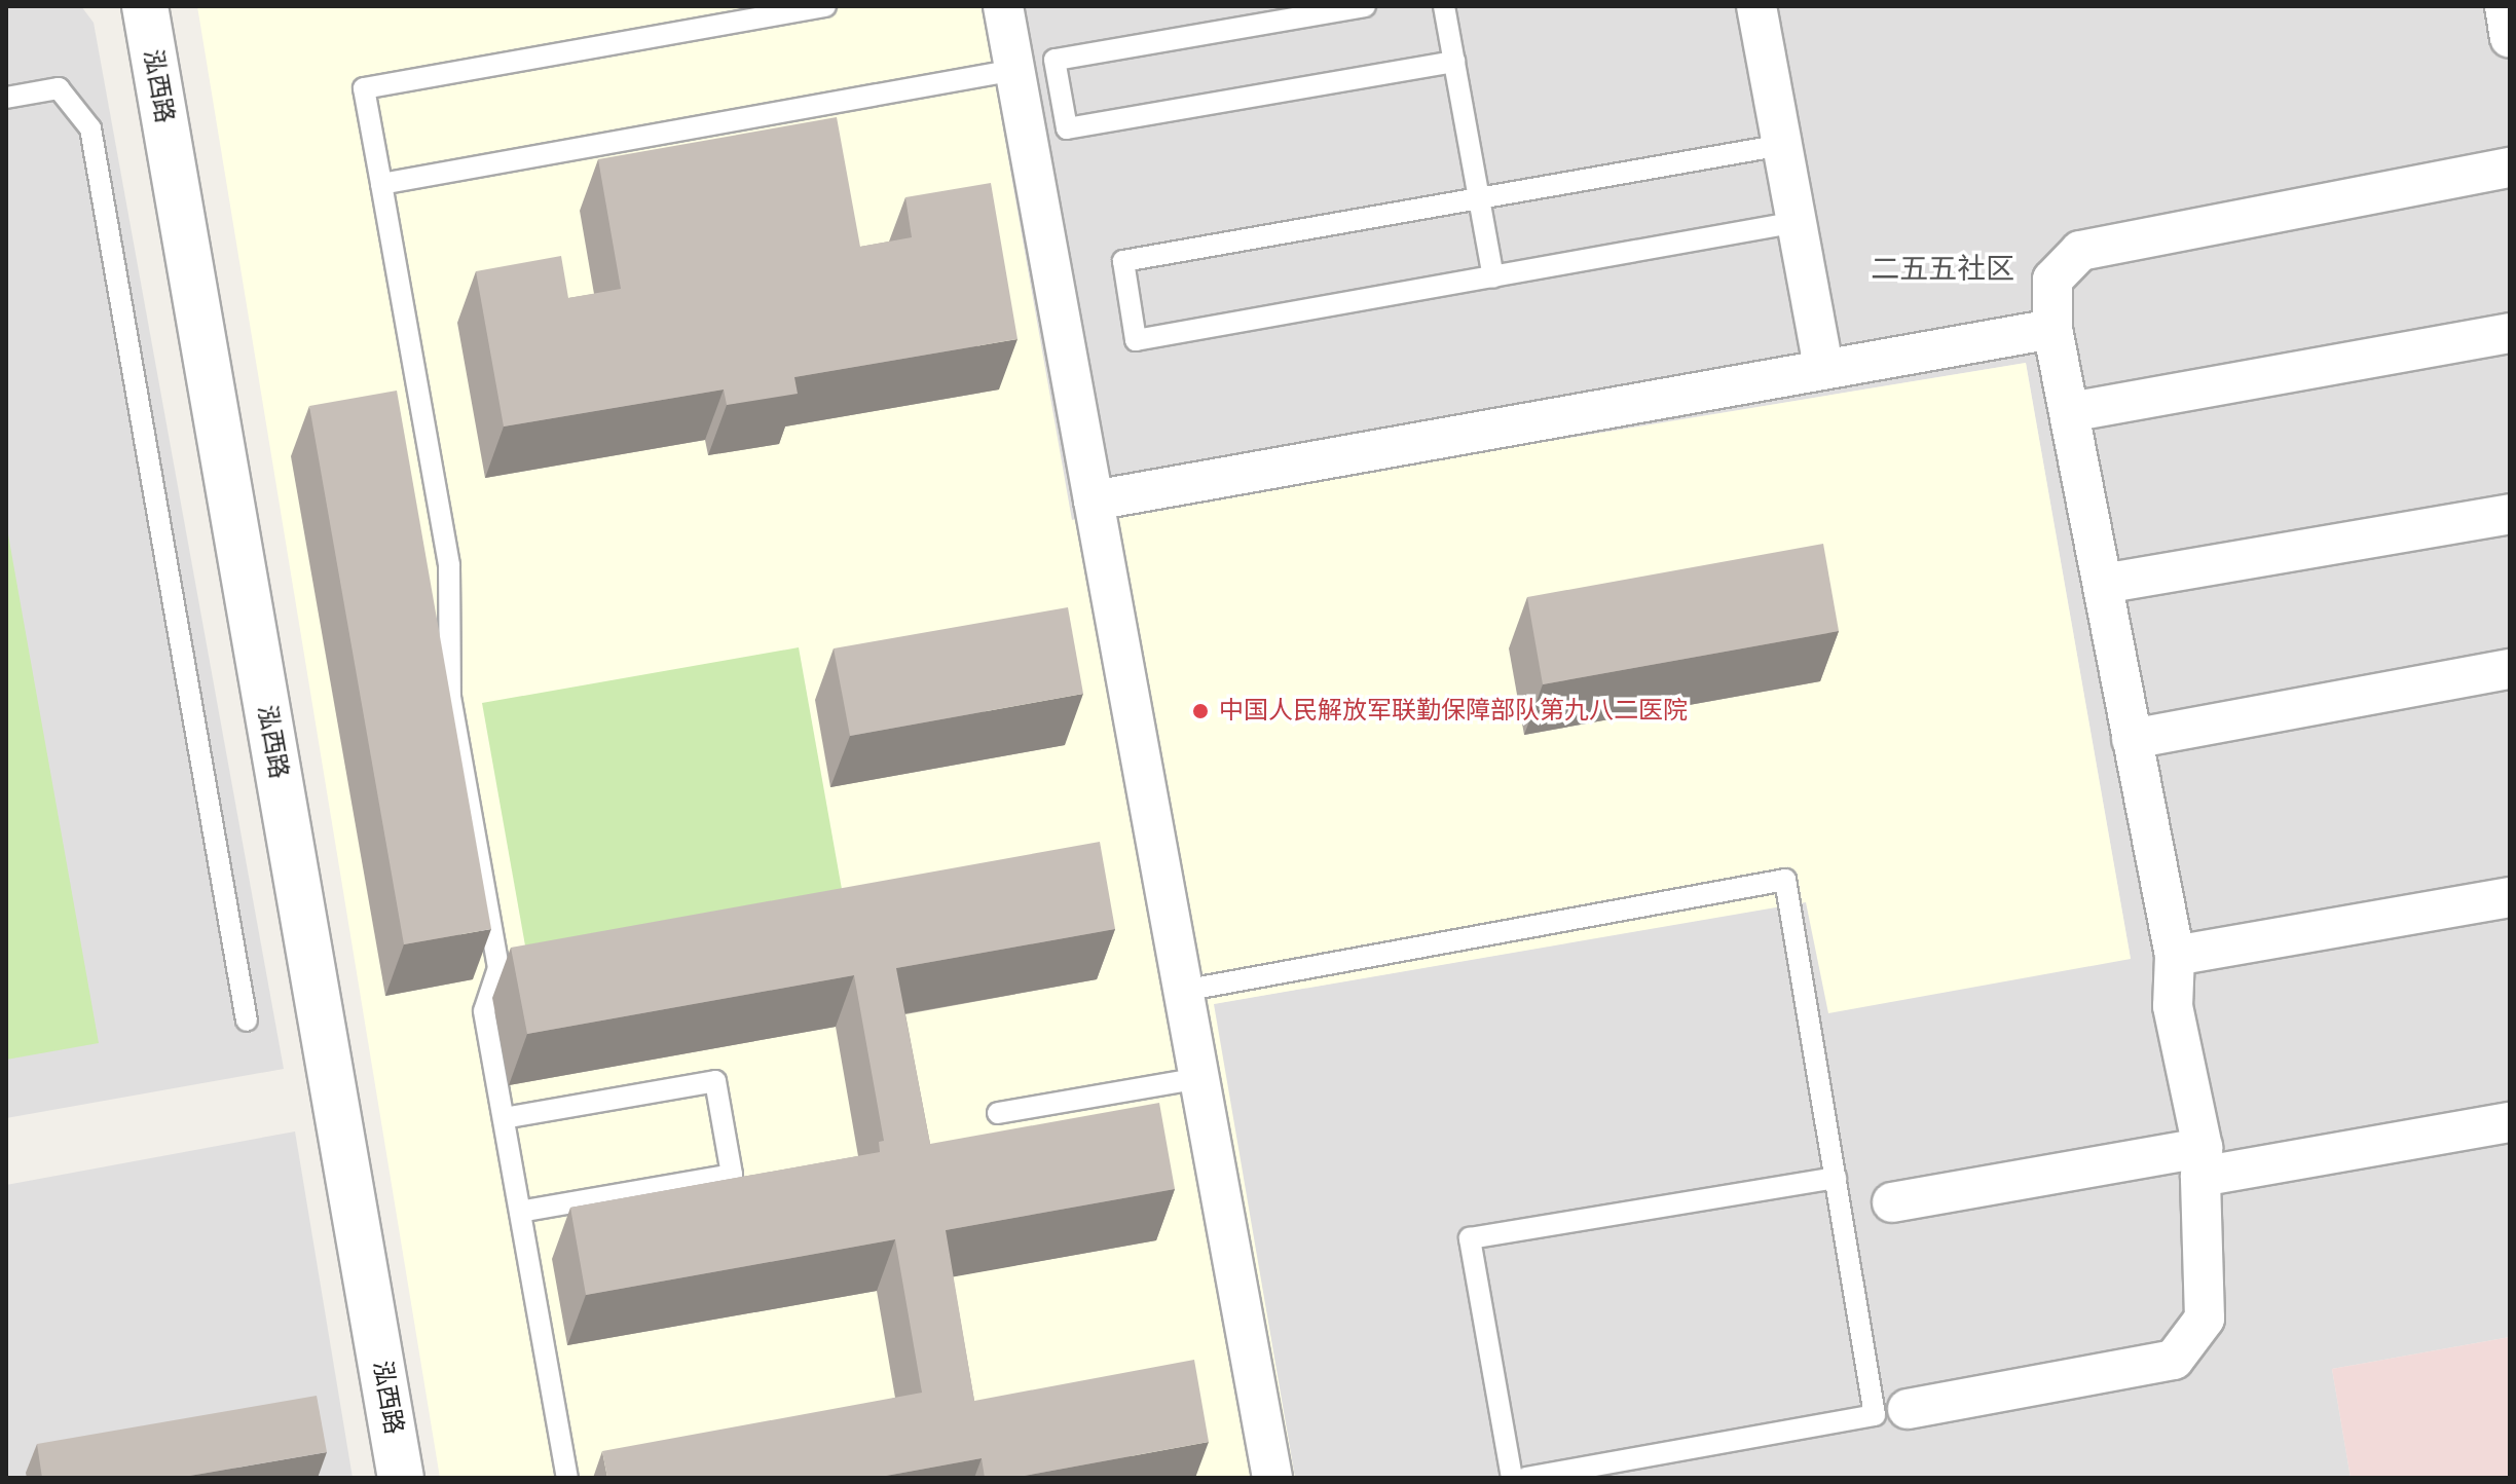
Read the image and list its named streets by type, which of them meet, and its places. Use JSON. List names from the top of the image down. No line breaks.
{"streets":{"street":["泓西路"]},"districts":["二五五社区"],"places":["中国人民解放军联勤保障部队第九八二医院"]}
